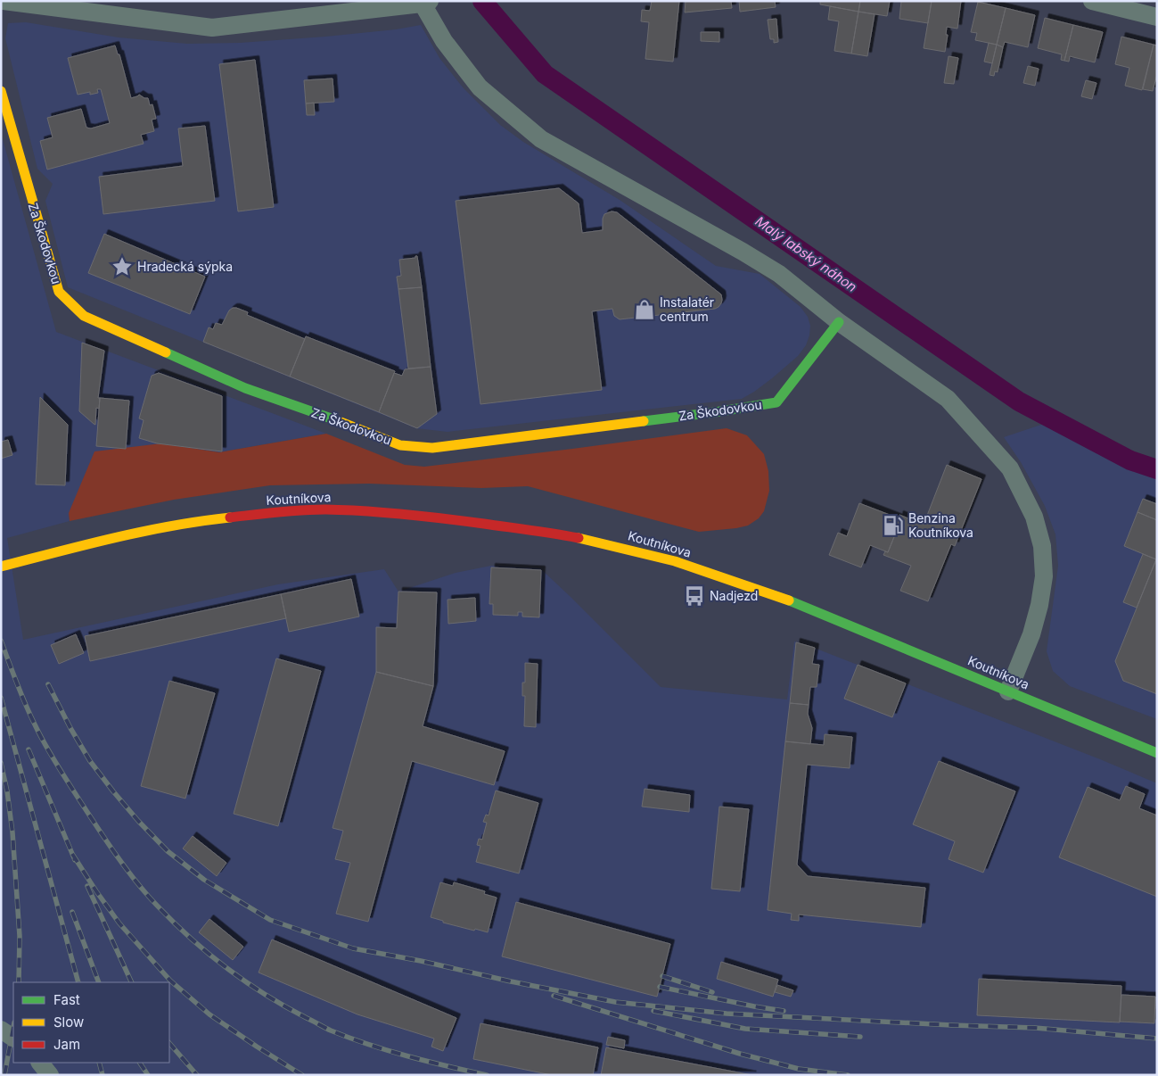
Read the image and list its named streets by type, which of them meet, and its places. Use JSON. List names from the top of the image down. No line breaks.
{"streets":{"main road":["Za Škodovkou","Koutníkova"]},"water":["Malý labský náhon"],"places":{"place":["Hradecká sýpka"],"shop":["Instalatér centrum"],"fuel station":["Benzina Koutníkova"],"bus stop":["Nadjezd"]},"legend":["Fast","Slow","Jam"]}
